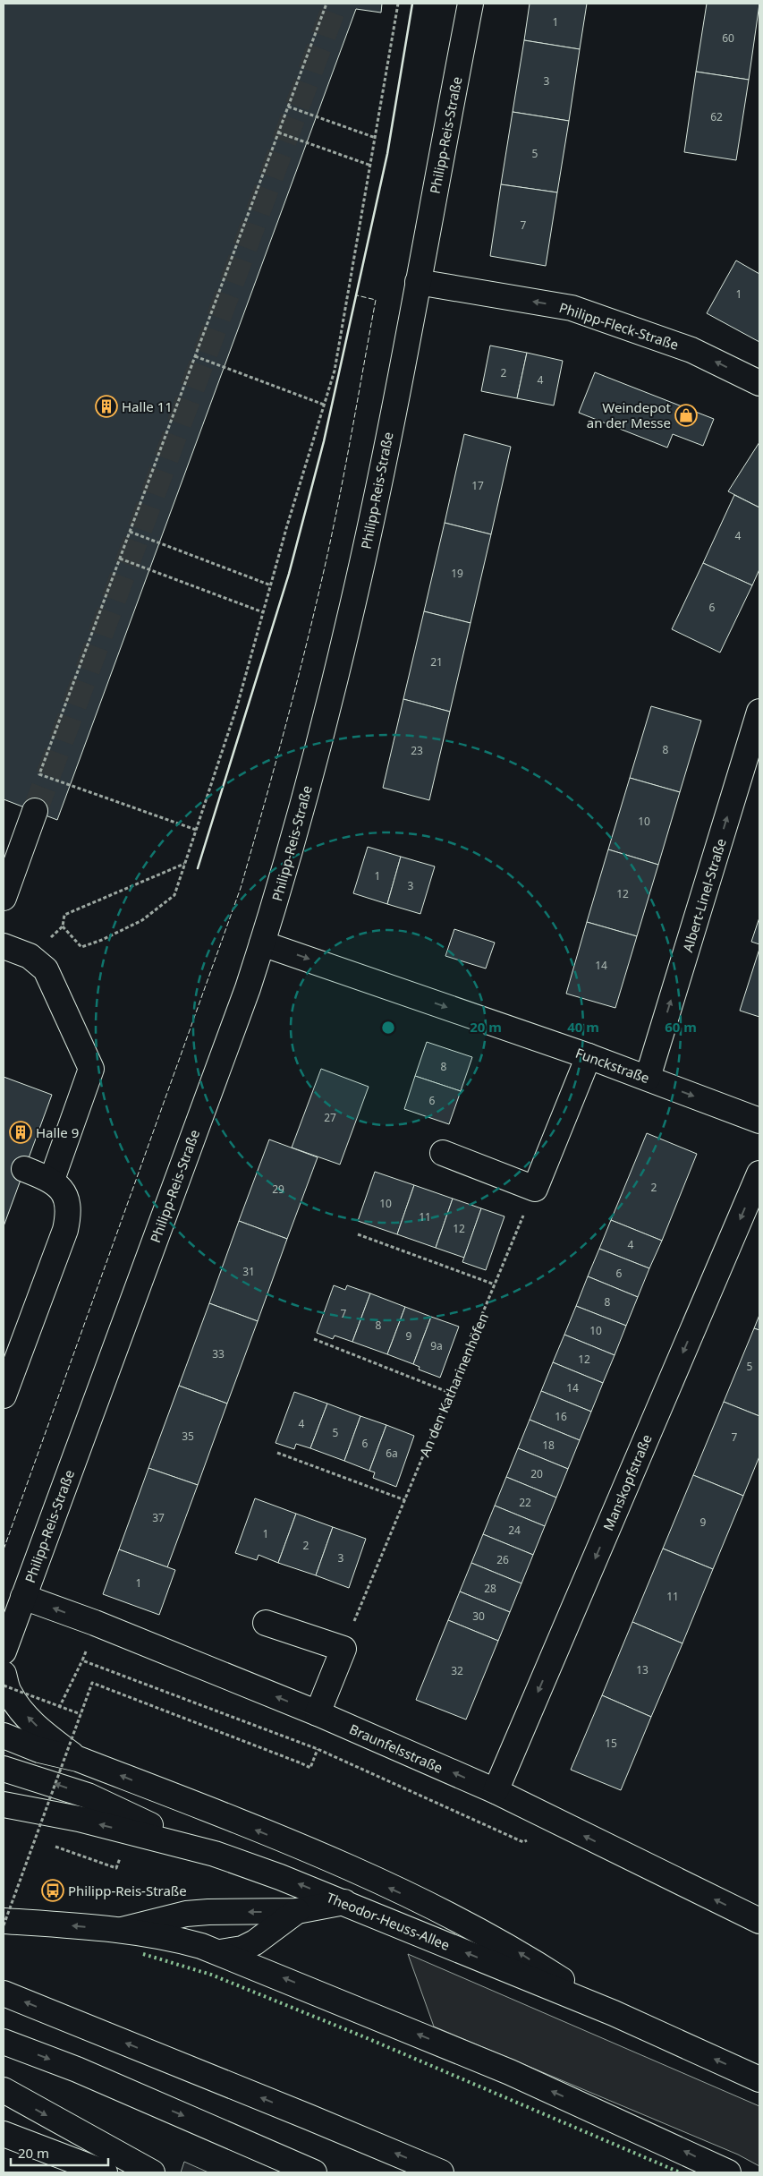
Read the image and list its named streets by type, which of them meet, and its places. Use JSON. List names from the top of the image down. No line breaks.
{"streets":{"main road":["Philipp-Reis-Straße","Philipp-Fleck-Straße","Albert-Linel-Straße","Funckstraße","Manskopfstraße","Braunfelsstraße","Theodor-Heuss-Allee"],"path":["An den Katharinenhöfen"]},"crossings":[["Philipp-Reis-Straße","Philipp-Fleck-Straße"],["Philipp-Reis-Straße","Funckstraße"],["Philipp-Reis-Straße","Braunfelsstraße"],["Albert-Linel-Straße","Funckstraße"],["Manskopfstraße","Braunfelsstraße"]],"one_way":["Philipp-Fleck-Straße","Albert-Linel-Straße","Funckstraße","Manskopfstraße"],"places":{"building":["Halle 11","Halle 9"],"shop":["Weindepot an der Messe"],"bus stop":["Philipp-Reis-Straße"]},"house_numbers":["1","60","3","62","5","7","1","2","4","17","4","19","6","21","8","23","10","1","3","12","14","8","6","27","2","29","10","11","12","4","31","6","8","7","8","10","9","9a","33","12","5","14","16","4","5","35","7","6","18","6a","20","22","37","9","24","1","2","3","26","1","28","11","30","13","32","15"],"scale_bar":"20 m","rings":["20 m","40 m","60 m"]}
